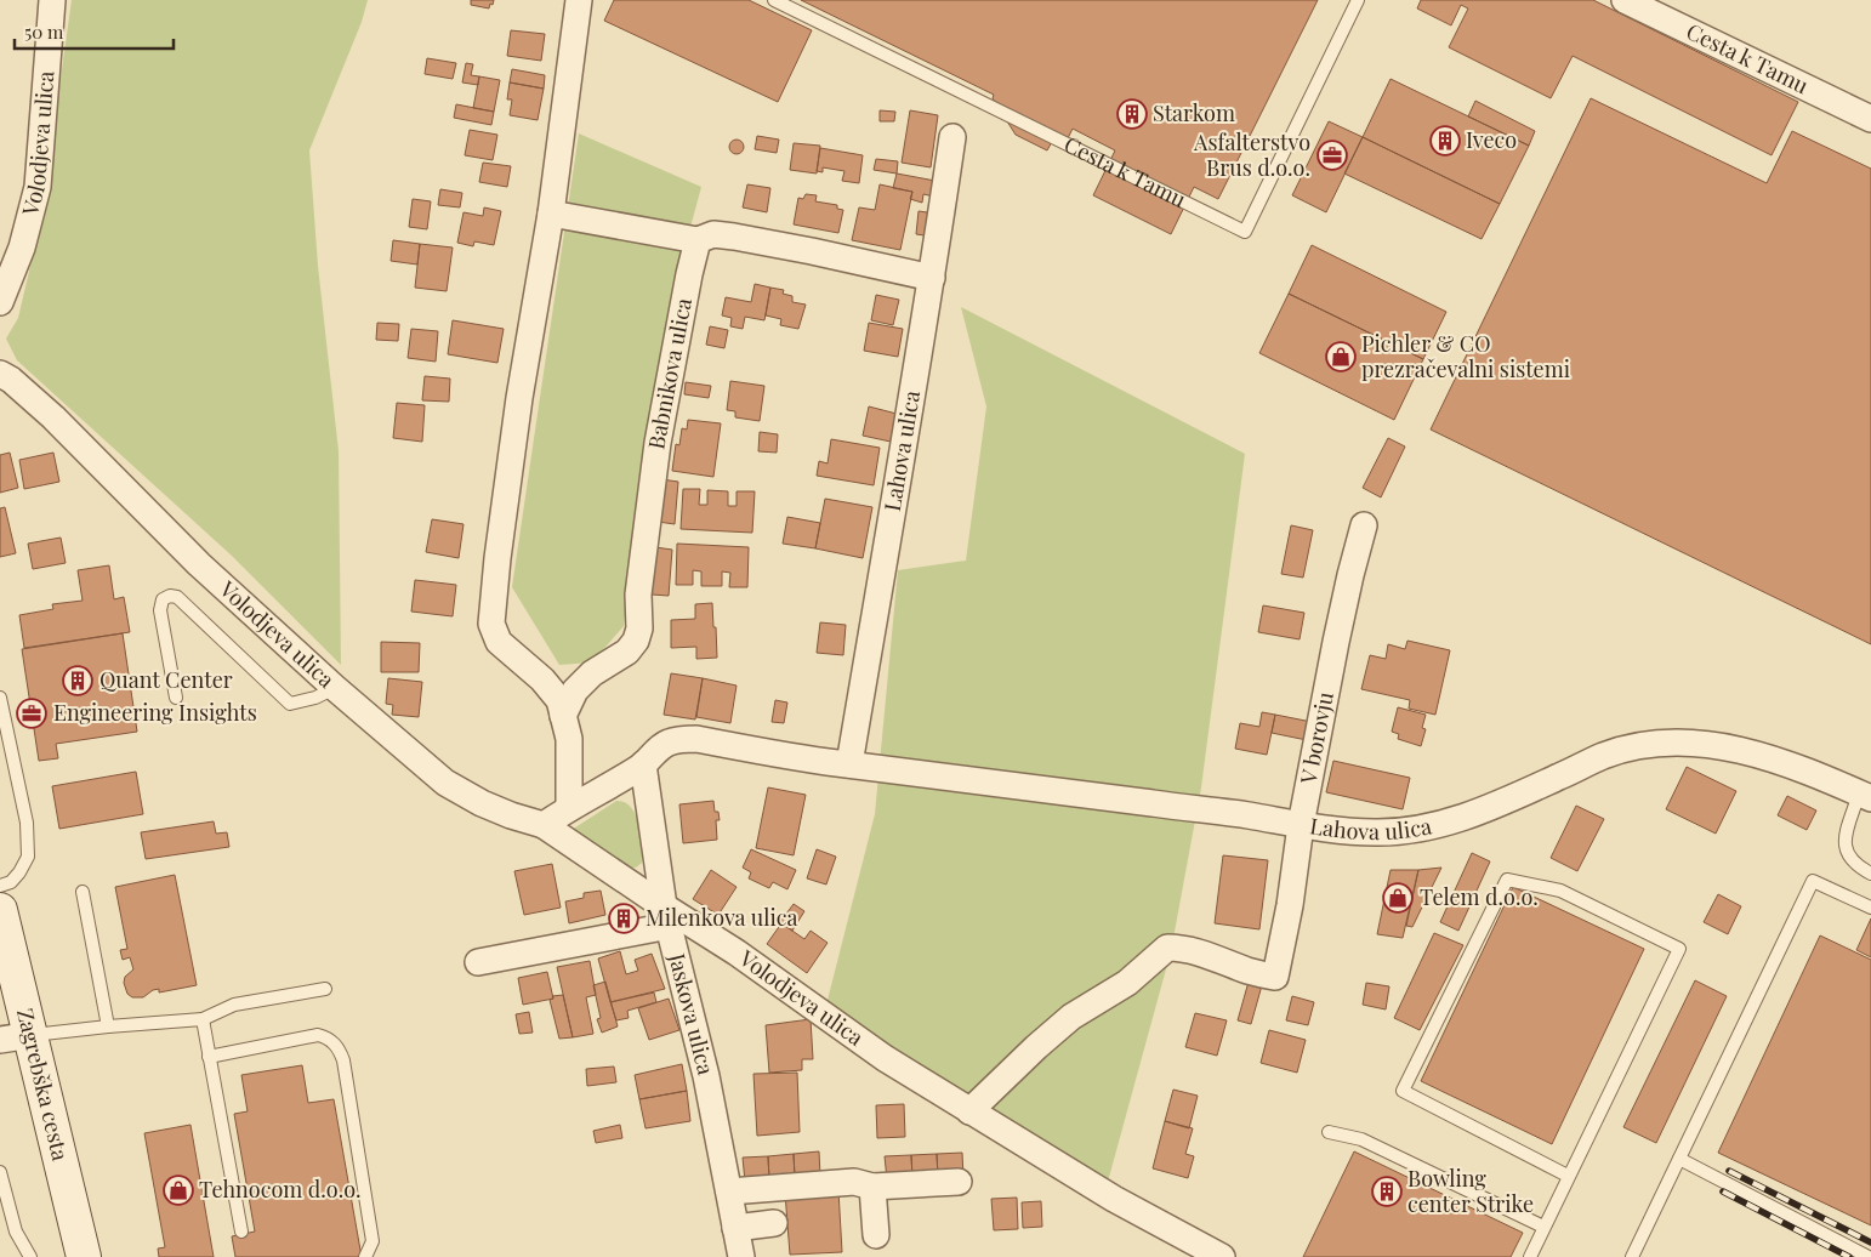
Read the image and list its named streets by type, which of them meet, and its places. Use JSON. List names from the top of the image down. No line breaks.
{"streets":{"street":["Cesta k Tamu","Volodjeva ulica","Babnikova ulica","Lahova ulica","V borovju","Jaskova ulica","Zagrebška cesta"]},"crossings":[["Volodjeva ulica","V borovju"],["Volodjeva ulica","Jaskova ulica"],["Lahova ulica","V borovju"],["Lahova ulica","Jaskova ulica"]],"places":{"building":["Starkom","Iveco","Quant Center","Milenkova ulica","Bowling center Strike"],"office":["Asfalterstvo Brus d.o.o.","Engineering Insights"],"shop":["Pichler & CO prezračevalni sistemi","Telem d.o.o.","Tehnocom d.o.o."]},"scale_bar":"50 m"}
